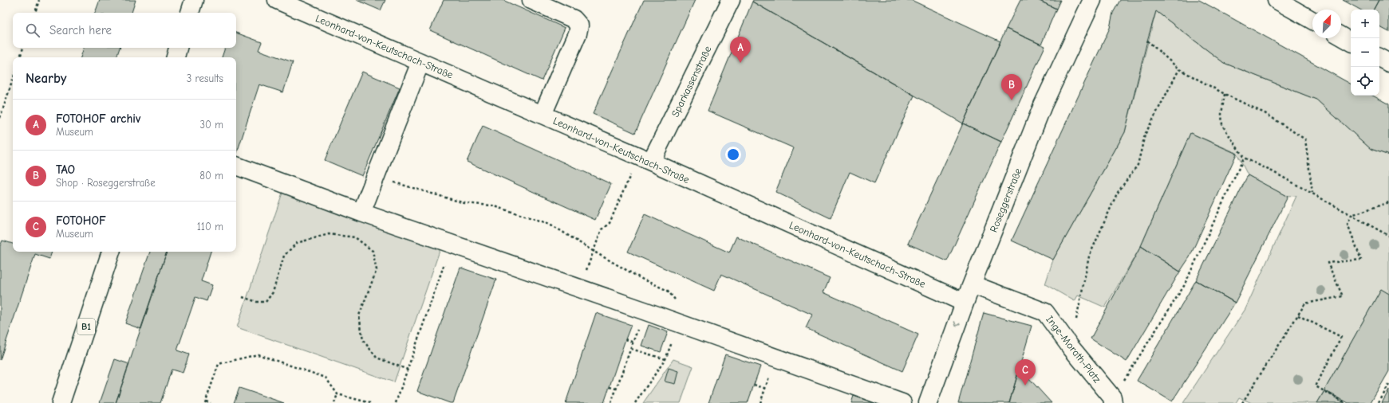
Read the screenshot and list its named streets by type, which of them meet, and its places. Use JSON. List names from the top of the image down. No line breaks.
{"streets":{"street":["Leonhard-von-Keutschach-Straße","Sparkassenstraße","Roseggerstraße","B1","Inge-Morath-Platz"]},"crossings":[["Leonhard-von-Keutschach-Straße","Sparkassenstraße"],["Leonhard-von-Keutschach-Straße","Roseggerstraße"],["Roseggerstraße","Inge-Morath-Platz"]],"north":"top right","page":{"map_buttons":["+","−"],"search":"Search here","pins":["A","B","C"],"heading":["Nearby","3 results"],"list":[{"mark":"A","name":"FOTOHOF archiv","note":"Museum","value":"30 m"},{"mark":"B","name":"TAO","note":"Shop · Roseggerstraße","value":"80 m"},{"mark":"C","name":"FOTOHOF","note":"Museum","value":"110 m"}]}}
